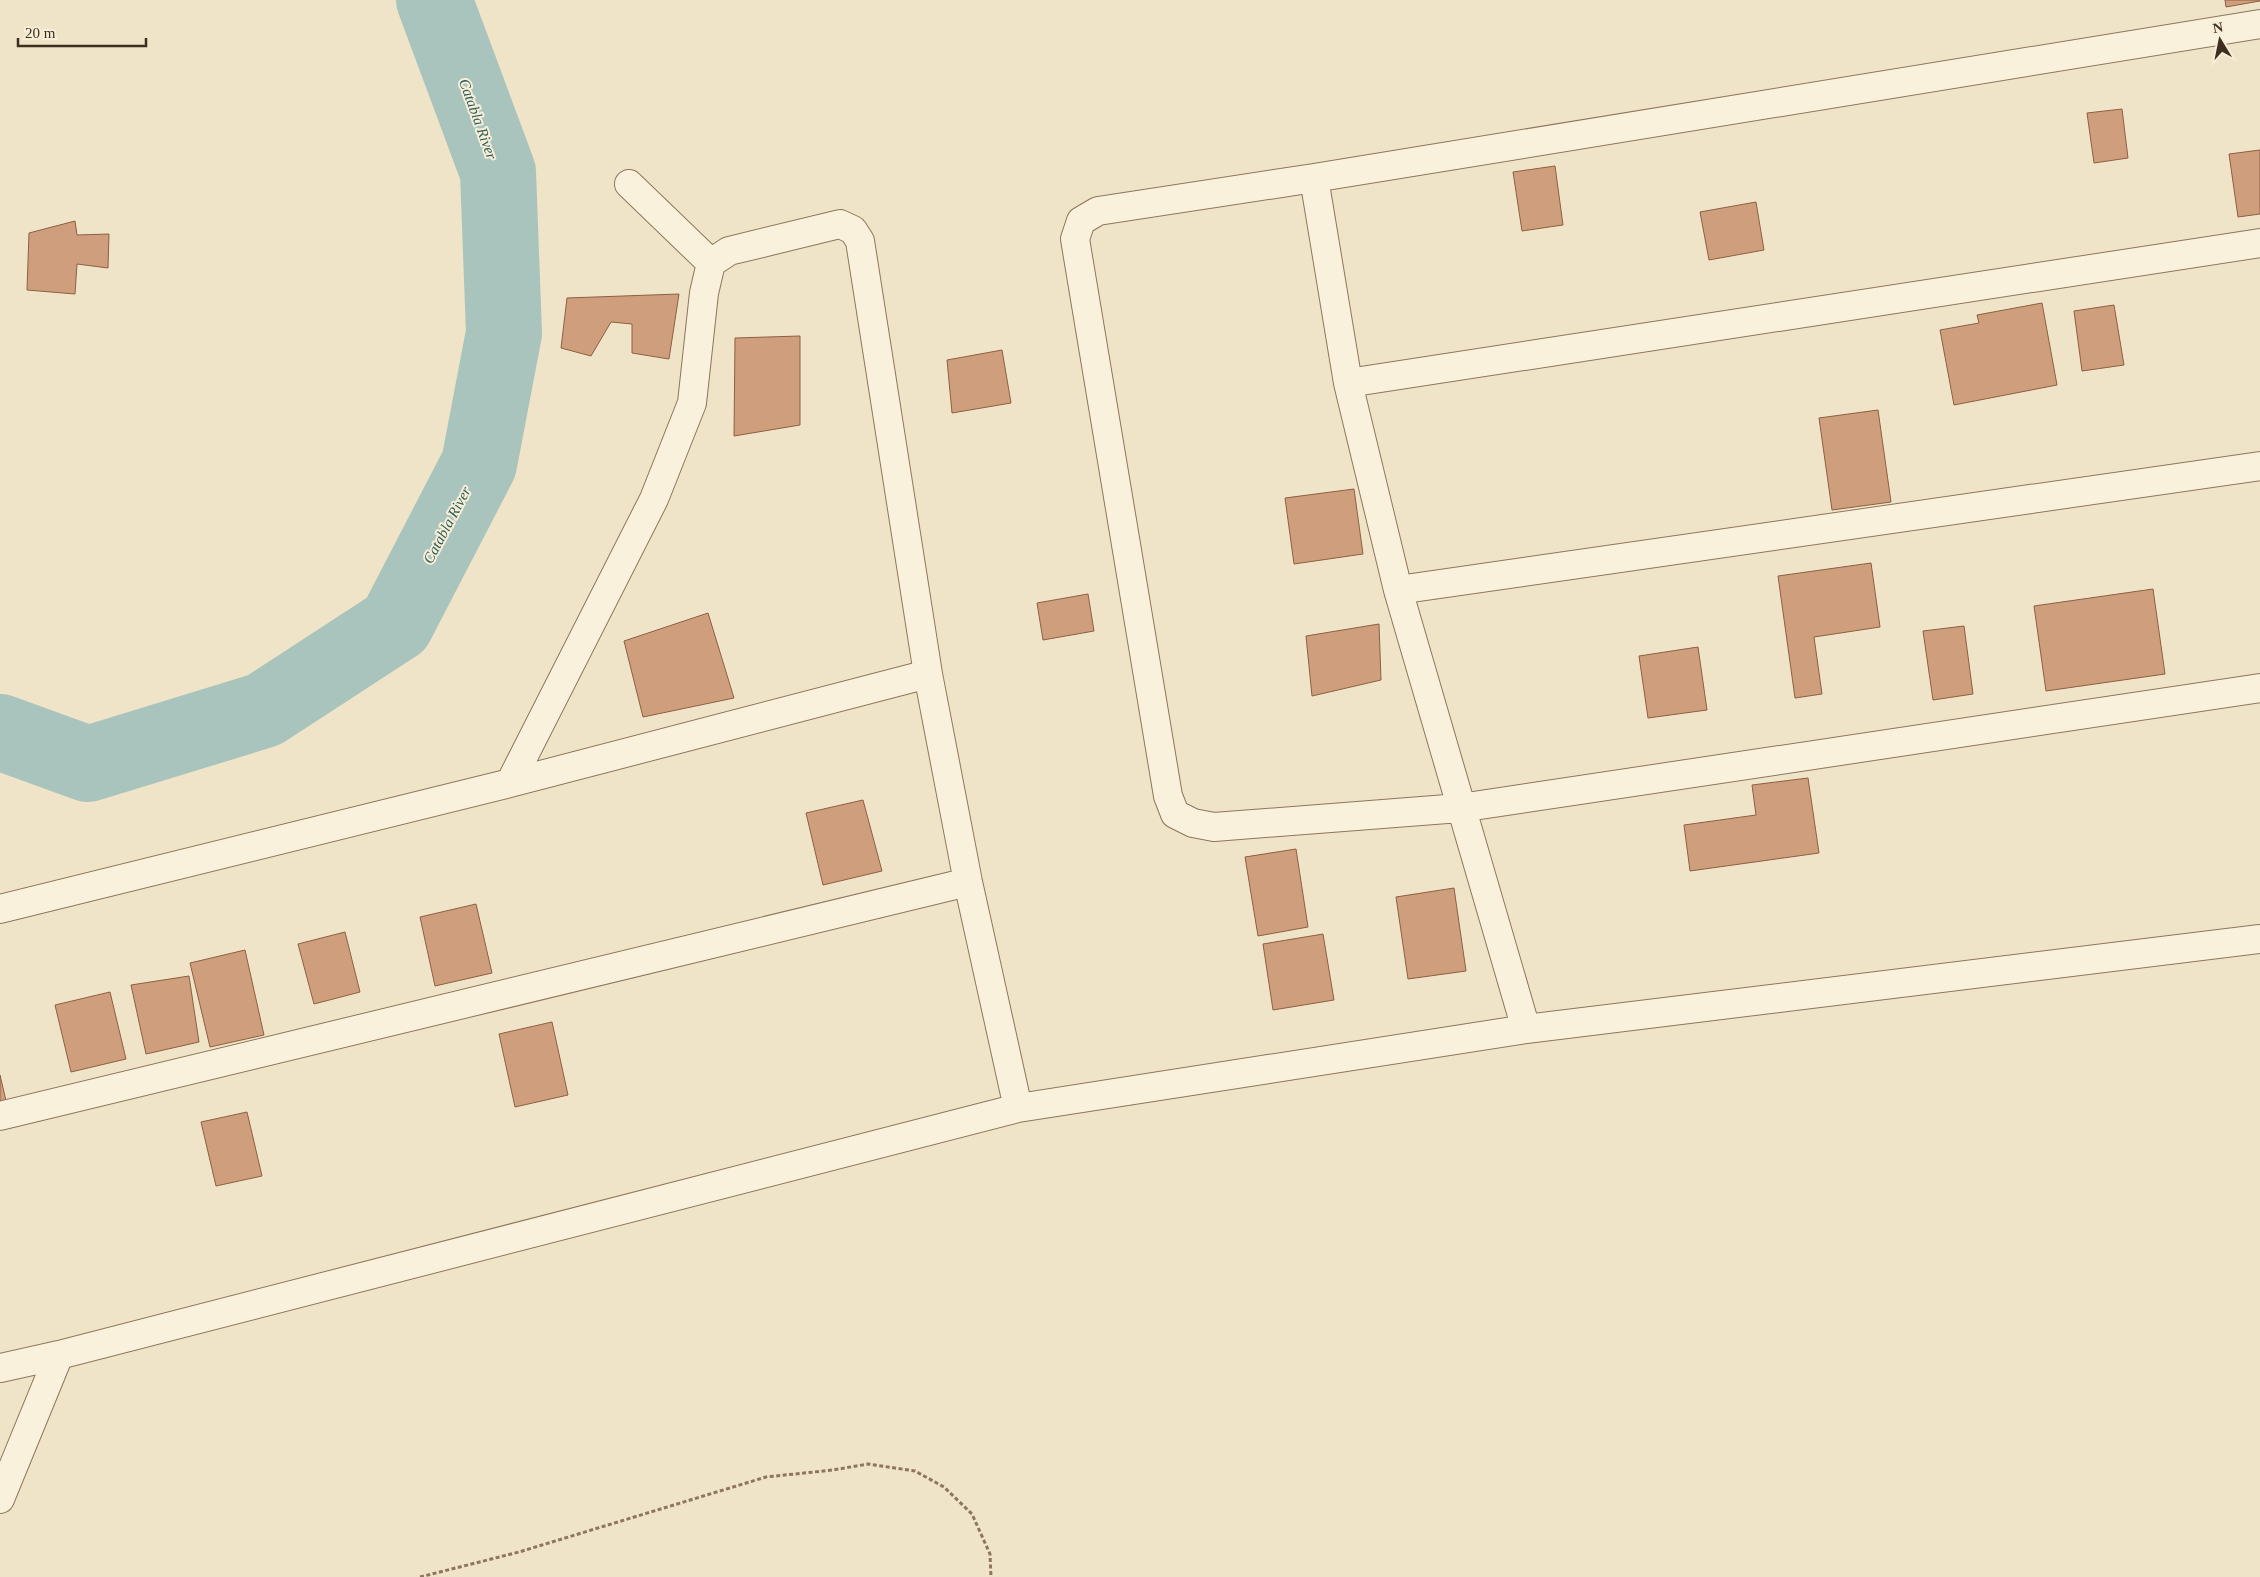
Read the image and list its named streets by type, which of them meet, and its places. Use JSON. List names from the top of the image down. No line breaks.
{"water":["Catabla River"],"scale_bar":"20 m","north":"top"}
